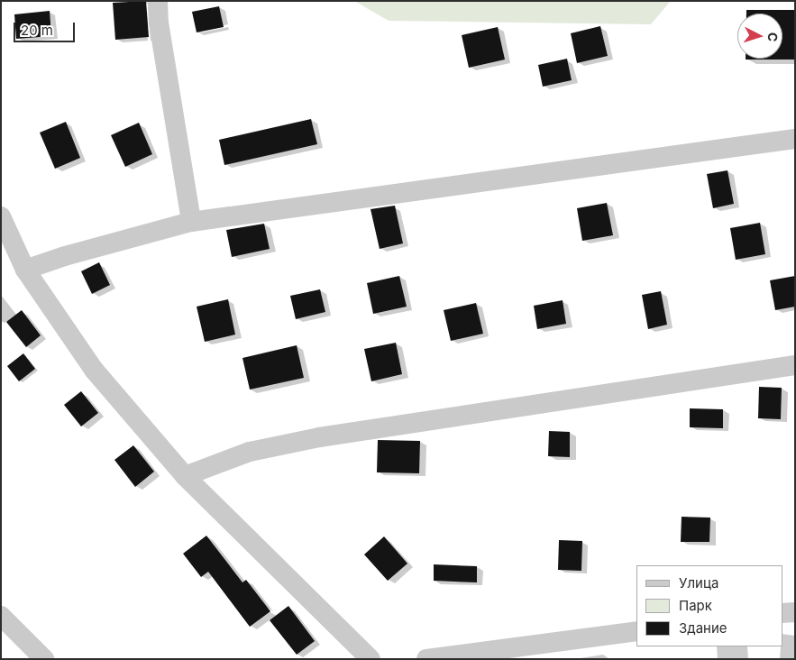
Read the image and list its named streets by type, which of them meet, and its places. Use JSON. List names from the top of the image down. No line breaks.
{"legend":["Улица","Парк","Здание"],"scale_bar":"20 m","north":"right"}
